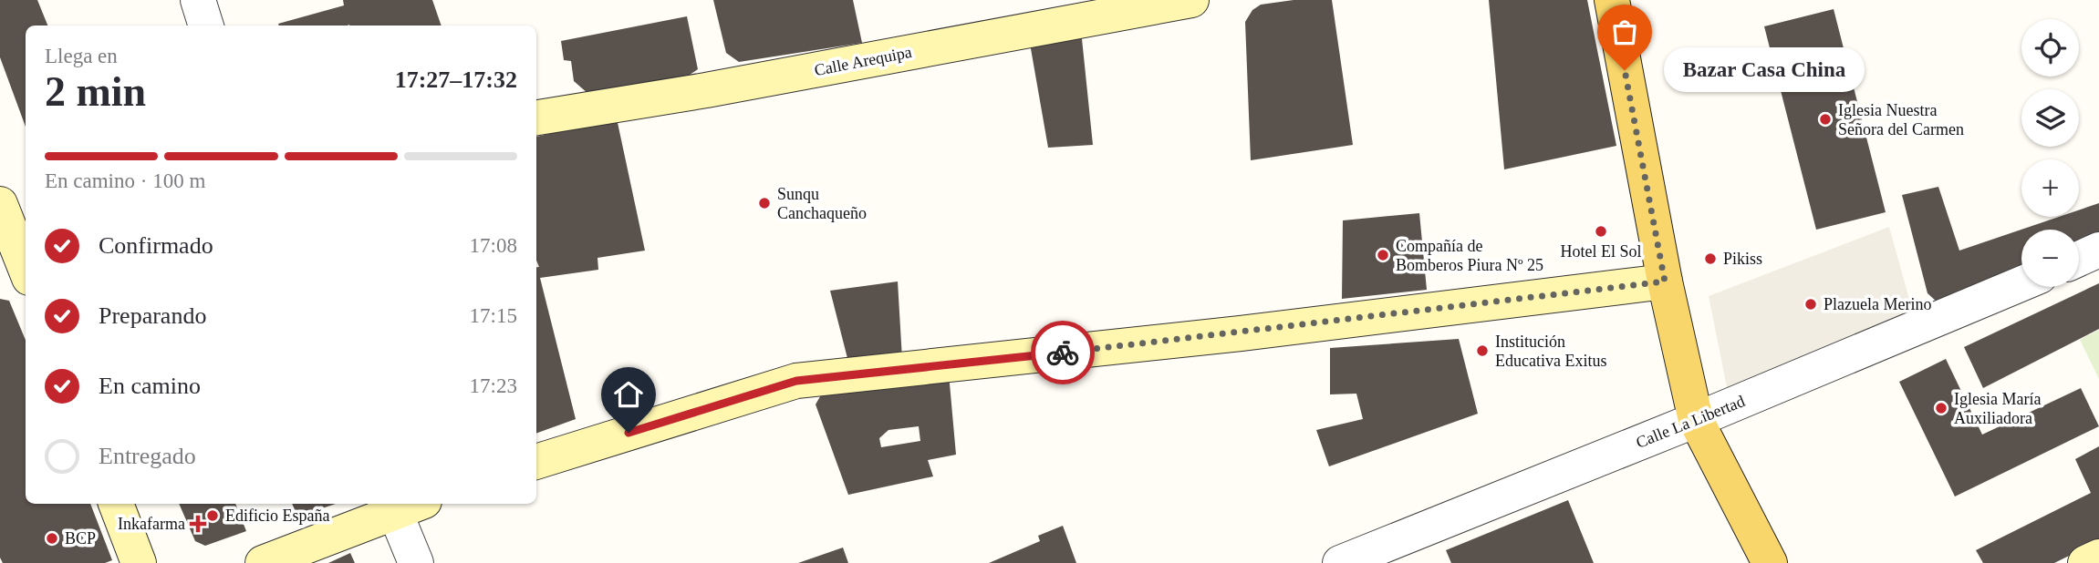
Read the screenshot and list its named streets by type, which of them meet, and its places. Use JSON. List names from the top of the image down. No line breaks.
{"streets":{"street":["Calle Arequipa","Calle La Libertad"]},"places":{"other":["Bazar Casa China","Iglesia Nuestra Señora del Carmen","Sunqu Canchaqueño","Hotel El Sol","Compañía de Bomberos Piura Nº 25","Pikiss","Plazuela Merino","Institución Educativa Exitus","Iglesia María Auxiliadora","Edificio España","BCP"],"health":["Inkafarma"]},"page":{"map_buttons":["+","−"],"heading":["2 min","Llega en","17:27–17:32"],"bubble":"Bazar Casa China","bar":"En camino · 100 m","list":[["Confirmado","17:08"],["Preparando","17:15"],["En camino","17:23"],"Entregado"]}}
